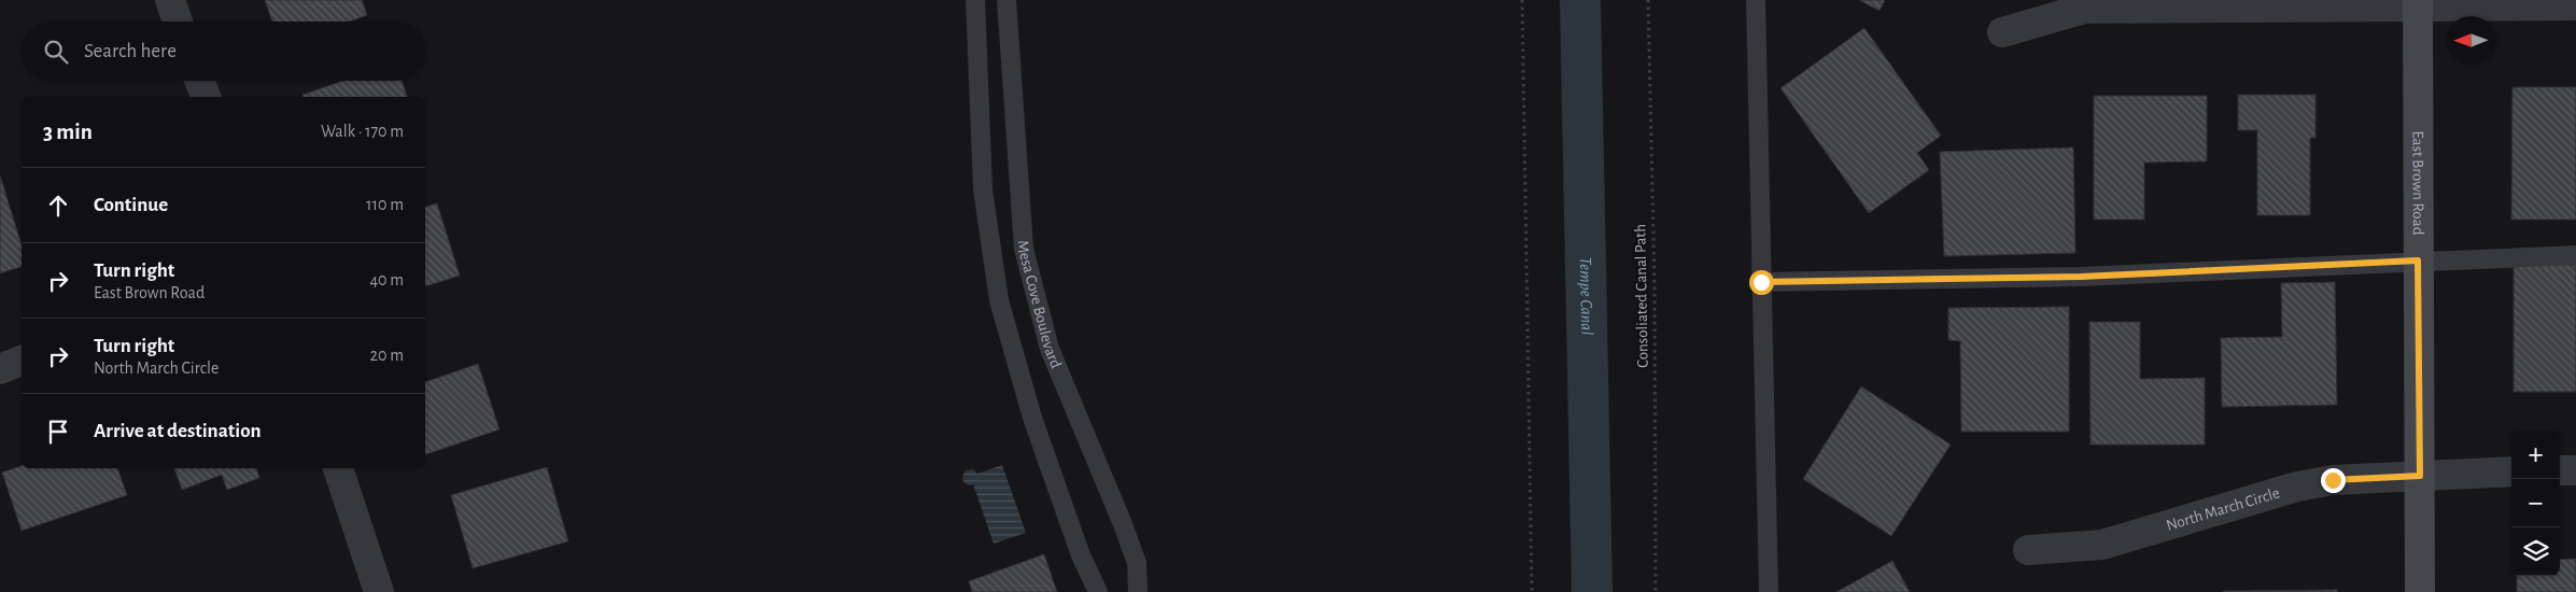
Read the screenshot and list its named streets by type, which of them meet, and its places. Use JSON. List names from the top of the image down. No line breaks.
{"streets":{"main road":["East Brown Road"],"street":["North March Circle"],"lane":["Mesa Cove Boulevard"],"path":["Consoliated Canal Path"]},"crossings":[["East Brown Road","North March Circle"]],"water":["Tempe Canal"],"north":"left","page":{"search":"Search here","heading":["3 min","Walk · 170 m"],"list":[["Continue","110 m"],["Turn right","East Brown Road","40 m"],["Turn right","North March Circle","20 m"],"Arrive at destination"],"map_buttons":["+","−"]}}
